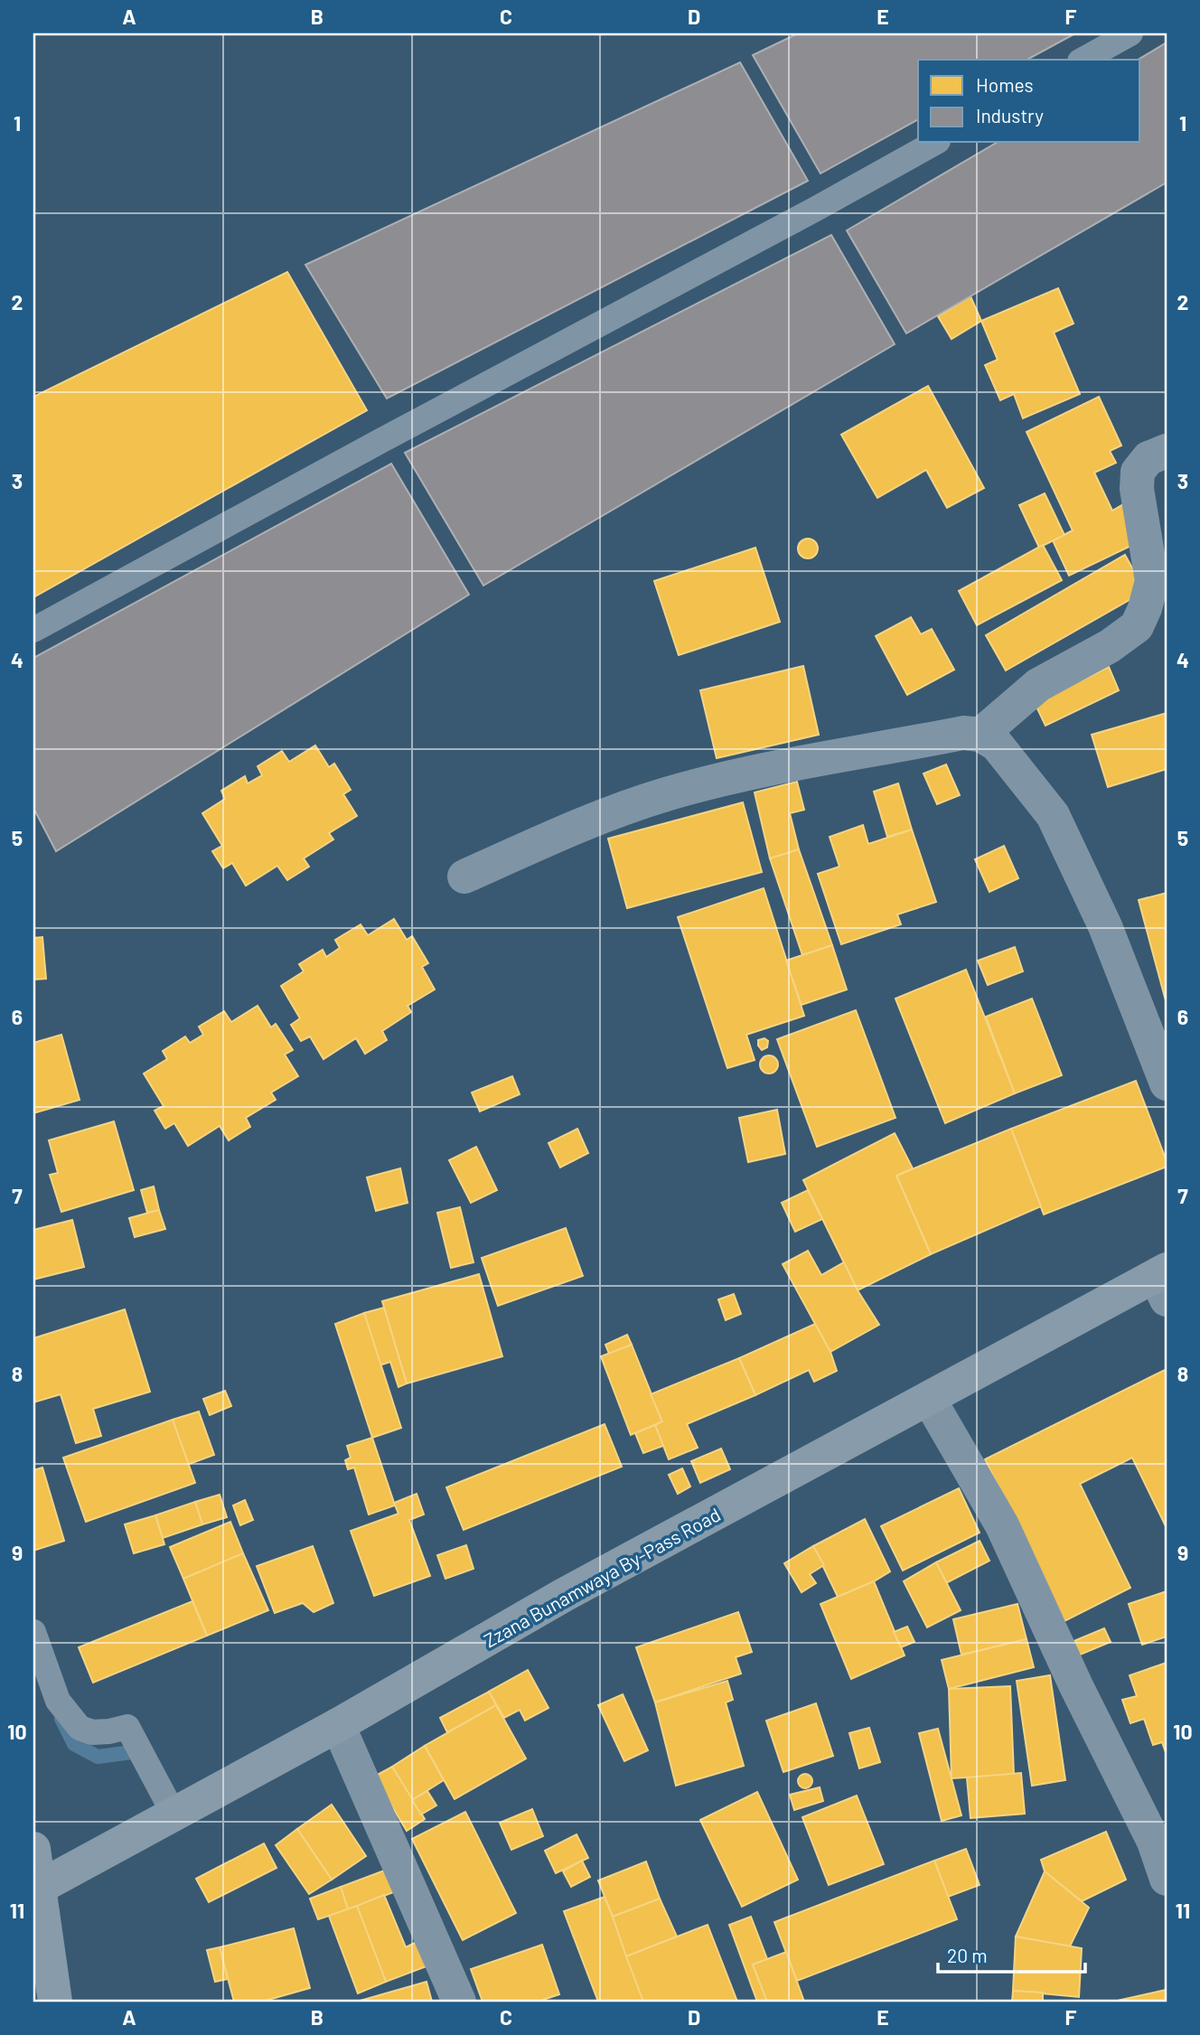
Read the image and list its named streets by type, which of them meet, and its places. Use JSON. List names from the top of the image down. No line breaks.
{"streets":{"street":["Zzana Bunamwaya By-Pass Road"]},"legend":["Homes","Industry"],"scale_bar":"20 m","grid":{"columns":["A","B","C","D","E","F"],"rows":["1","2","3","4","5","6","7","8","9","10","11"]}}
